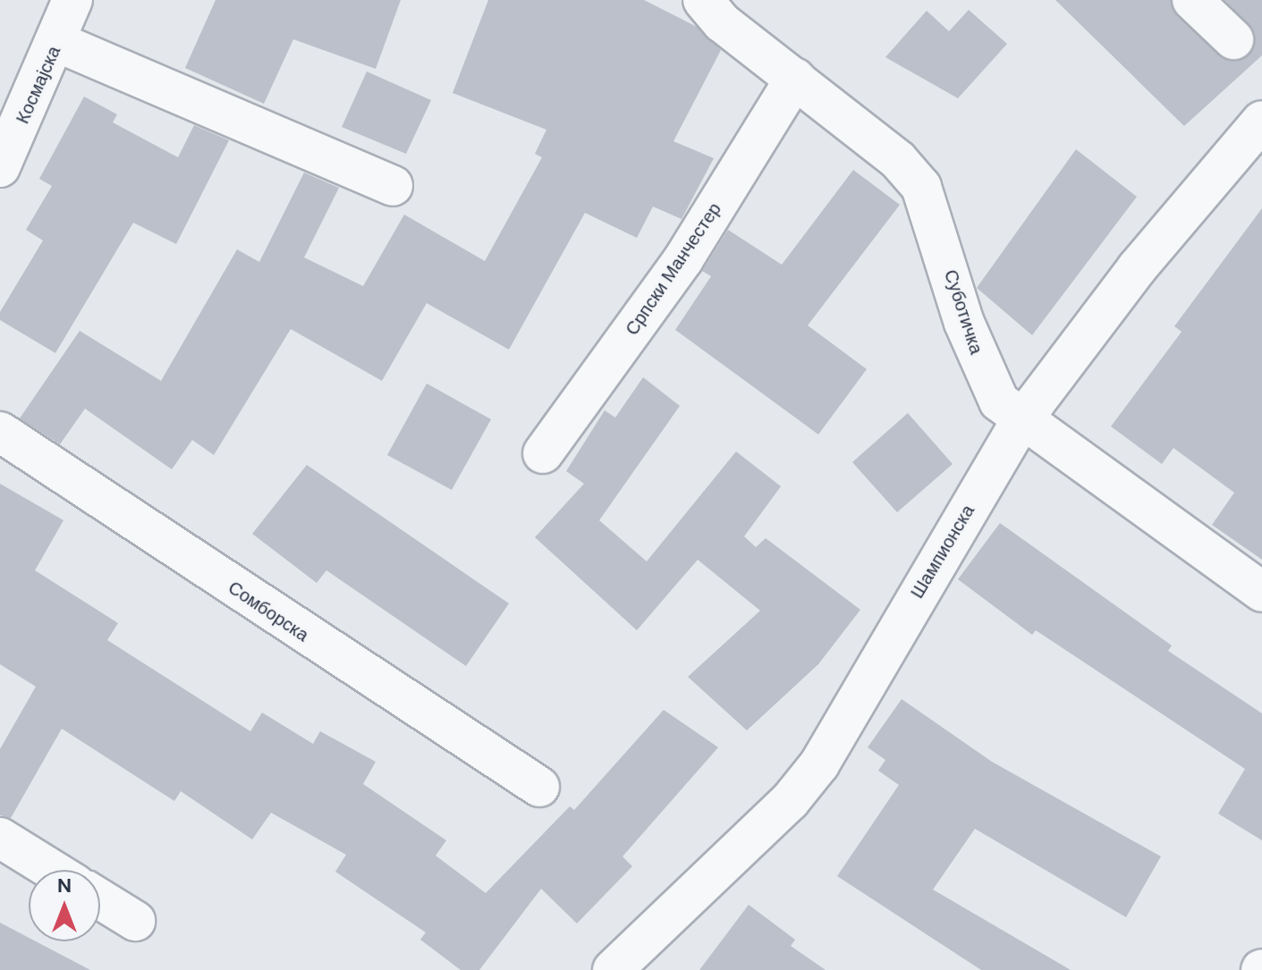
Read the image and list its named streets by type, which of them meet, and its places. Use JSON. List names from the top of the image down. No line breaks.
{"streets":{"street":["Космајска","Српски Манчестер","Суботичка","Шампионска","Сомборска"]},"crossings":[["Српски Манчестер","Суботичка"],["Суботичка","Шампионска"]],"north":"top"}
